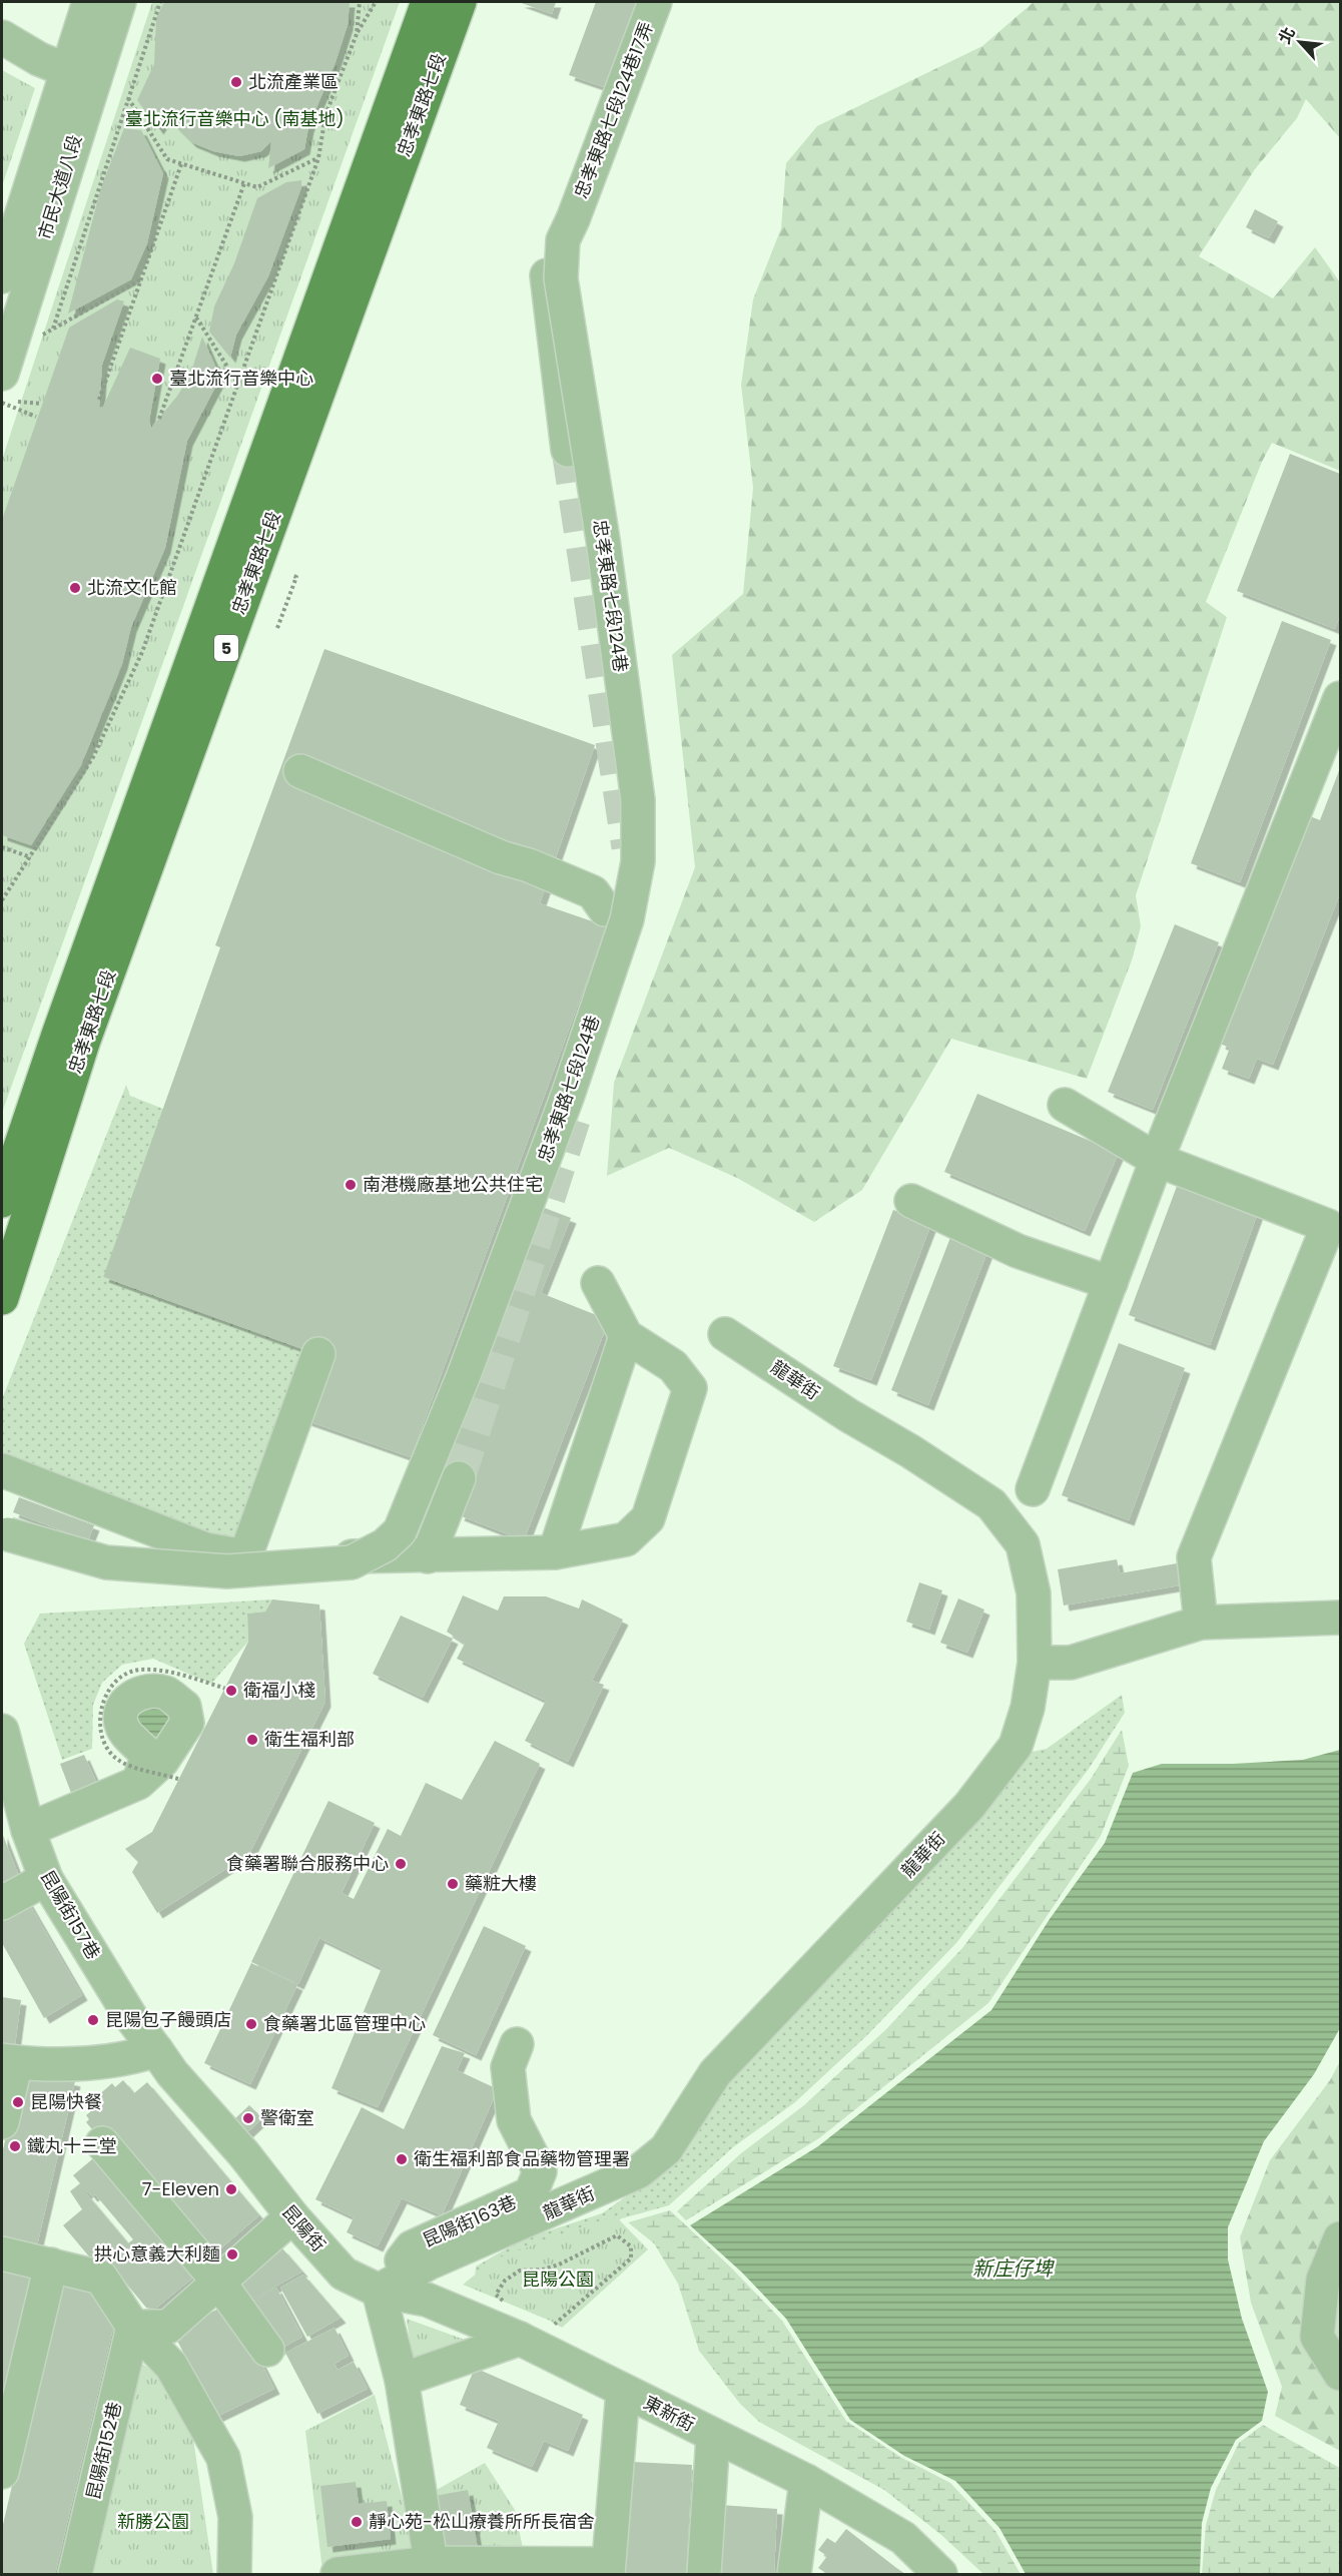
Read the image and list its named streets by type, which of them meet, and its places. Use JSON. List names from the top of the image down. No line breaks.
{"streets":{"main road":["忠孝東路七段","5"],"street":["忠孝東路七段124巷17弄","市民大道八段","忠孝東路七段124巷","龍華街","昆陽街157巷","昆陽街163巷","昆陽街","東新街","昆陽街152巷"]},"crossings":[["忠孝東路七段124巷17弄","忠孝東路七段124巷"],["龍華街","昆陽街163巷"],["龍華街","昆陽街"],["龍華街","東新街"],["昆陽街157巷","昆陽街"],["昆陽街163巷","昆陽街"],["昆陽街163巷","東新街"],["昆陽街","東新街"]],"water":["新庄仔埤"],"parks":["臺北流行音樂中心 (南基地)","昆陽公園","新勝公園"],"places":["北流產業區","臺北流行音樂中心","北流文化館","南港機廠基地公共住宅","衛福小棧","衛生福利部","食藥署聯合服務中心","藥粧大樓","昆陽包子饅頭店","食藥署北區管理中心","昆陽快餐","警衛室","鐵丸十三堂","衛生福利部食品藥物管理署","7-Eleven","拱心意義大利麵","靜心苑-松山療養所所長宿舍"],"north":"top left"}
